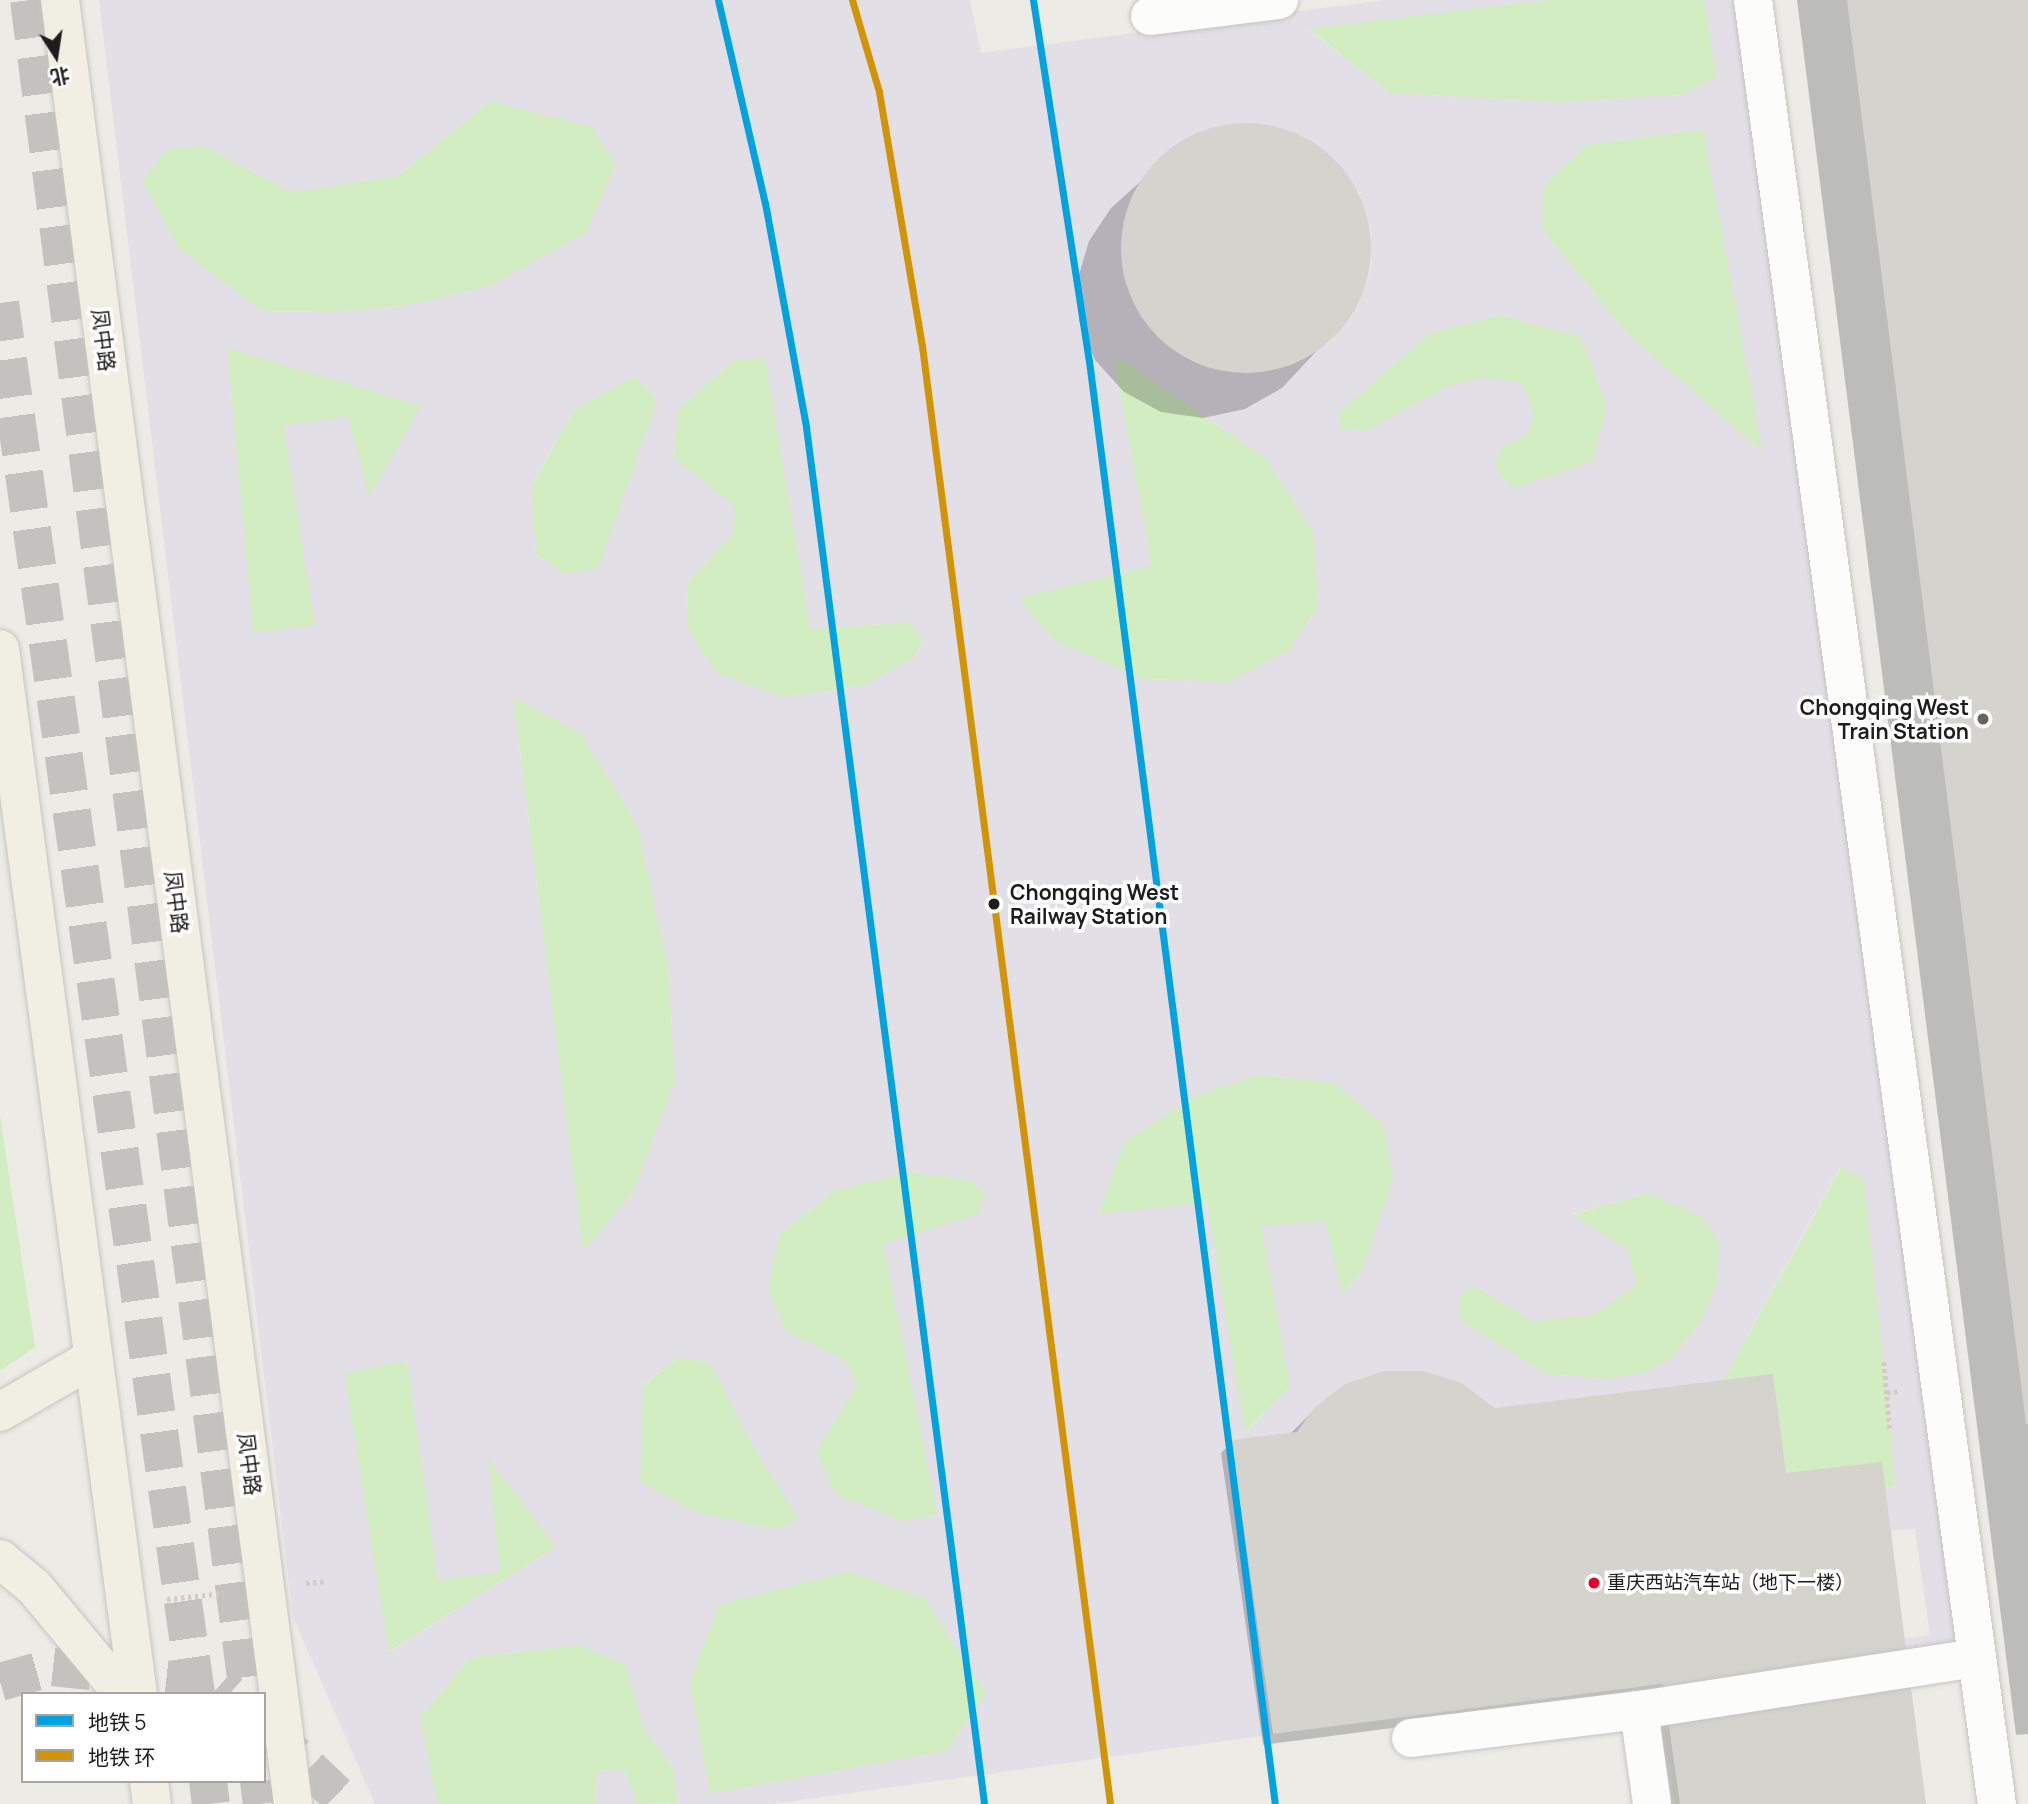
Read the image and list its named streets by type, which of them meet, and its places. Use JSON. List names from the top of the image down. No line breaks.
{"streets":{"main road":["凤中路"]},"places":["Chongqing West Train Station","Chongqing West Railway Station","重庆西站汽车站（地下一楼）"],"lines":["metro line 5","metro line 环"],"legend":["地铁 5","地铁 环"],"north":"bottom"}
